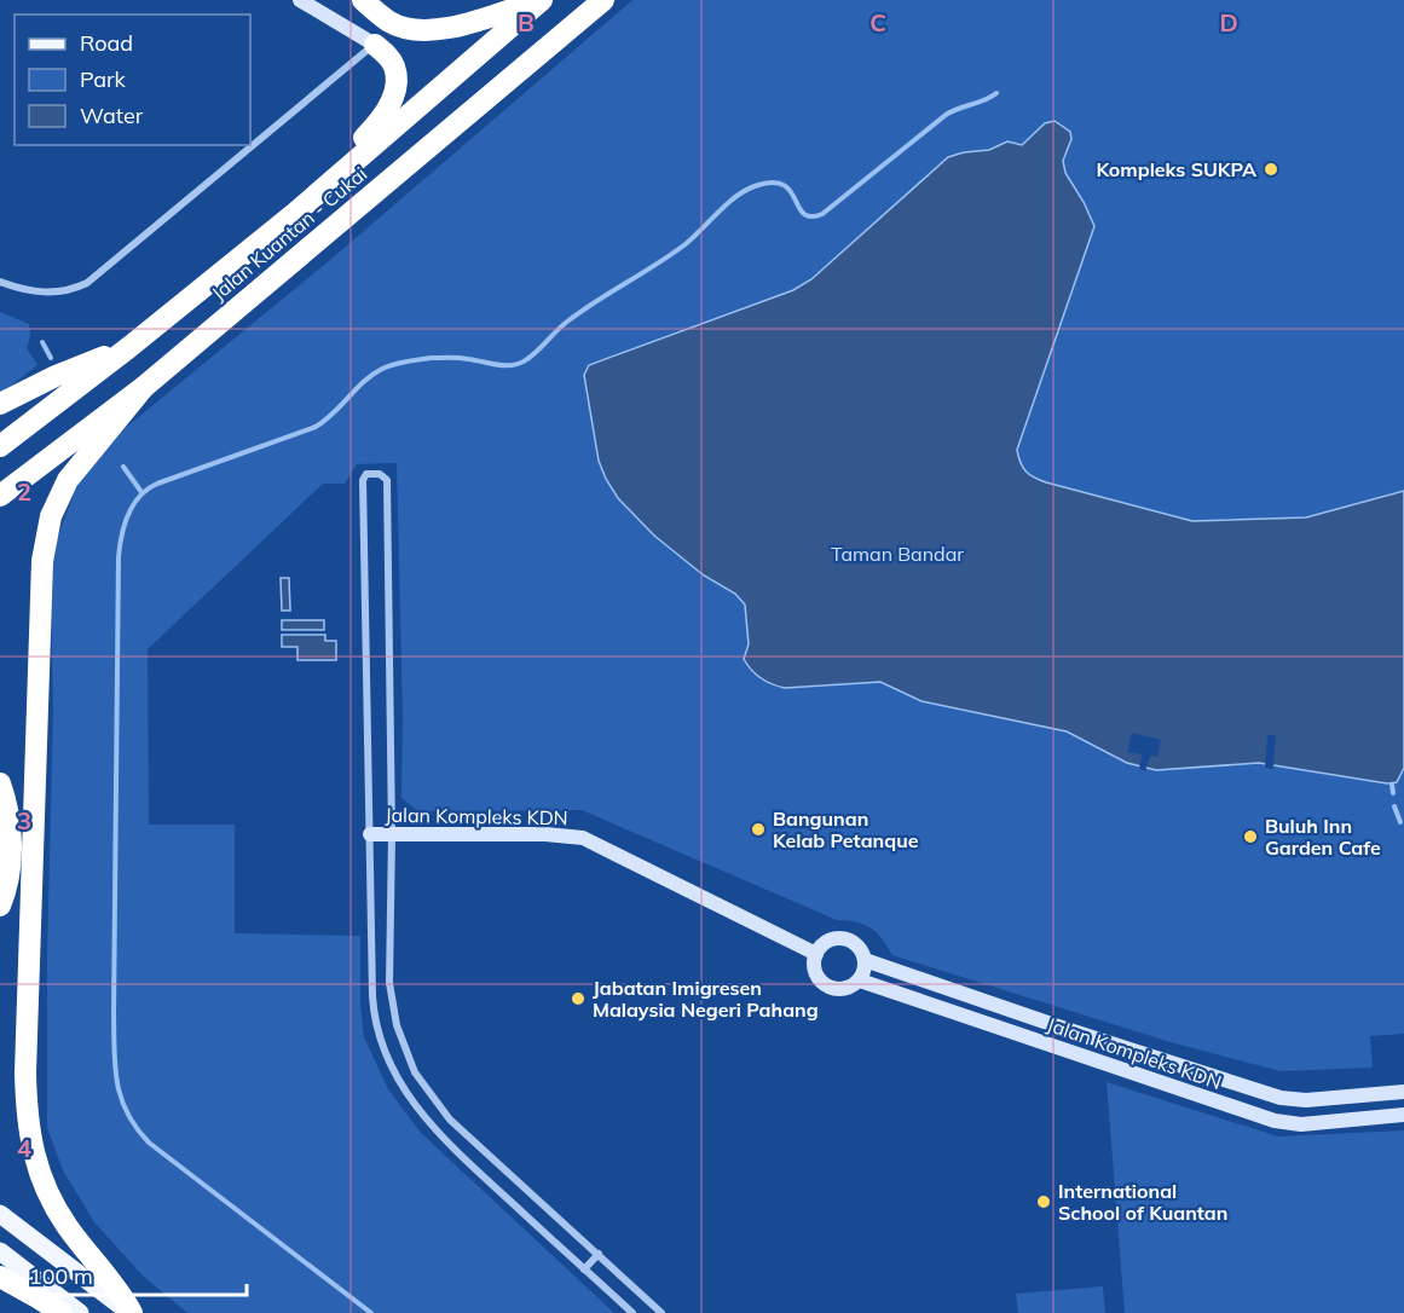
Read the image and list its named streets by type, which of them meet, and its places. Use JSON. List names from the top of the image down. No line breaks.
{"streets":{"highway":["Jalan Kuantan - Cukai"],"street":["Jalan Kompleks KDN"]},"parks":["Taman Bandar"],"places":["Kompleks SUKPA","Bangunan Kelab Petanque","Buluh Inn Garden Cafe","Jabatan Imigresen Malaysia Negeri Pahang","International School of Kuantan"],"legend":["Road","Park","Water"],"scale_bar":"100 m","grid":{"columns":["B","C","D"],"rows":["2","3","4"]}}
